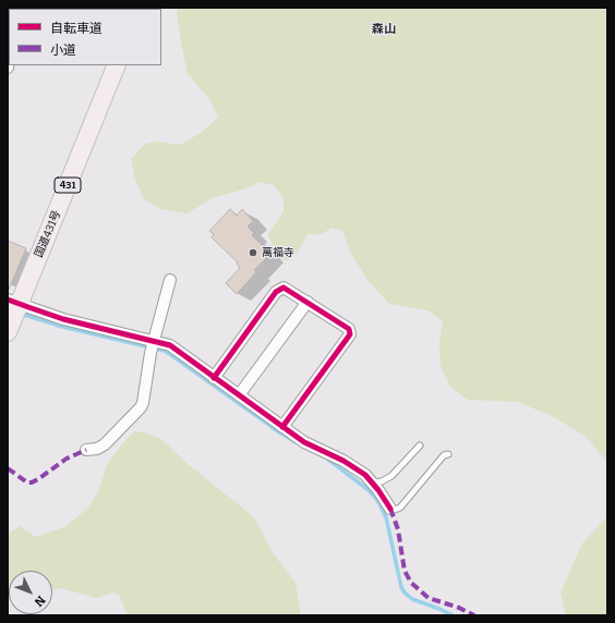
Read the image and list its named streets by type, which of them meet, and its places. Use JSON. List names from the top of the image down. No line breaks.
{"streets":{"highway":["431","国道431号"]},"districts":["森山"],"places":["萬福寺"],"legend":["自転車道","小道"],"north":"bottom right"}
